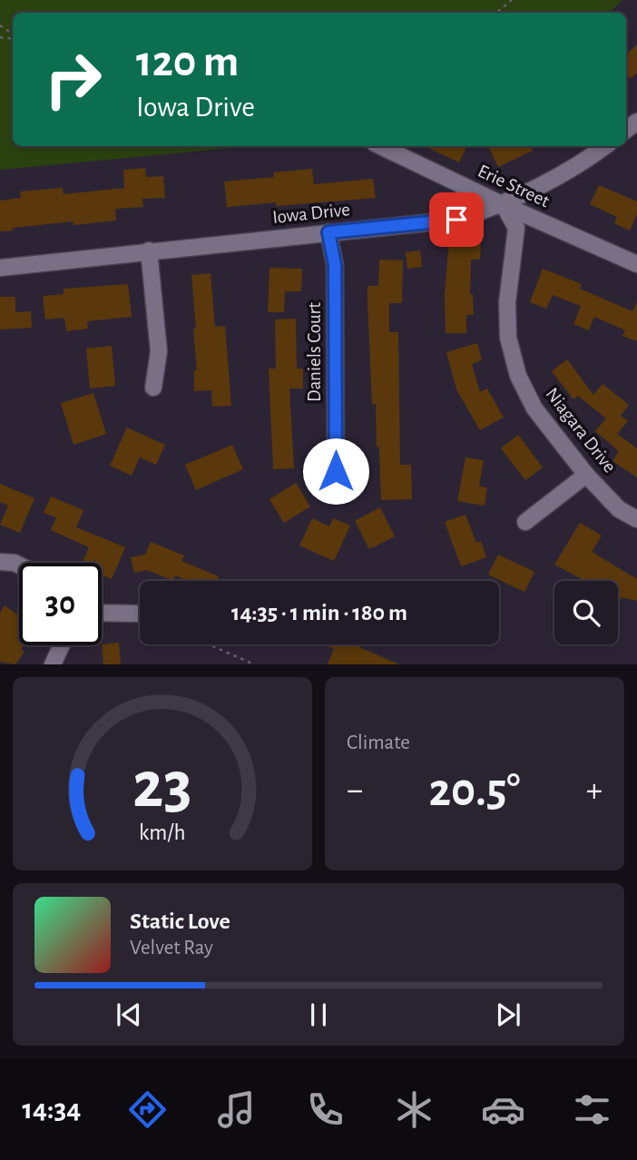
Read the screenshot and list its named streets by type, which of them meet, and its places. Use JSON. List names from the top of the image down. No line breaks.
{"streets":{"street":["Erie Street","Iowa Drive","Daniels Court","Niagara Drive"]},"crossings":[["Erie Street","Iowa Drive"],["Erie Street","Niagara Drive"],["Iowa Drive","Daniels Court"],["Iowa Drive","Niagara Drive"]],"page":{"turn":["120 m","Iowa Drive"],"limit":"30","trip":"14:35 · 1 min · 180 m","tile":"Climate","heat":["−","20.5°","+"],"song":["Static Love","Velvet Ray"],"tabs":"14:34","gauge":["23","km/h"]}}
